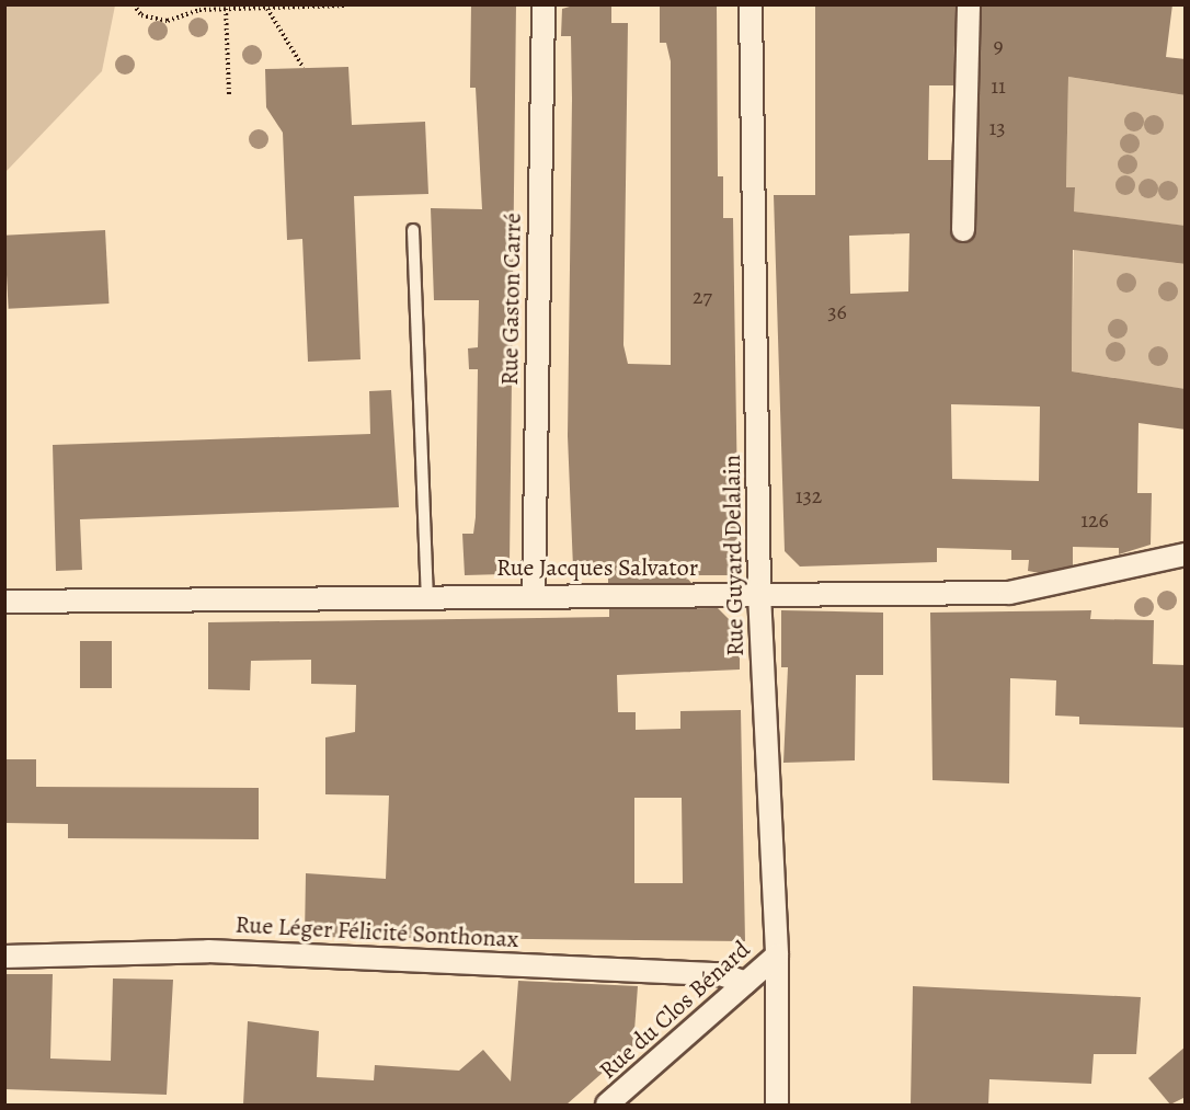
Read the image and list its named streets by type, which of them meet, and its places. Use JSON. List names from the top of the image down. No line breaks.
{"streets":{"street":["Rue Gaston Carré","Rue Guyard Delalain","Rue Jacques Salvator","Rue Léger Félicité Sonthonax","Rue du Clos Bénard"]},"crossings":[["Rue Gaston Carré","Rue Jacques Salvator"],["Rue Guyard Delalain","Rue Jacques Salvator"],["Rue Guyard Delalain","Rue du Clos Bénard"],["Rue Léger Félicité Sonthonax","Rue du Clos Bénard"]],"house_numbers":["9","11","13","27","36","132","126"]}
